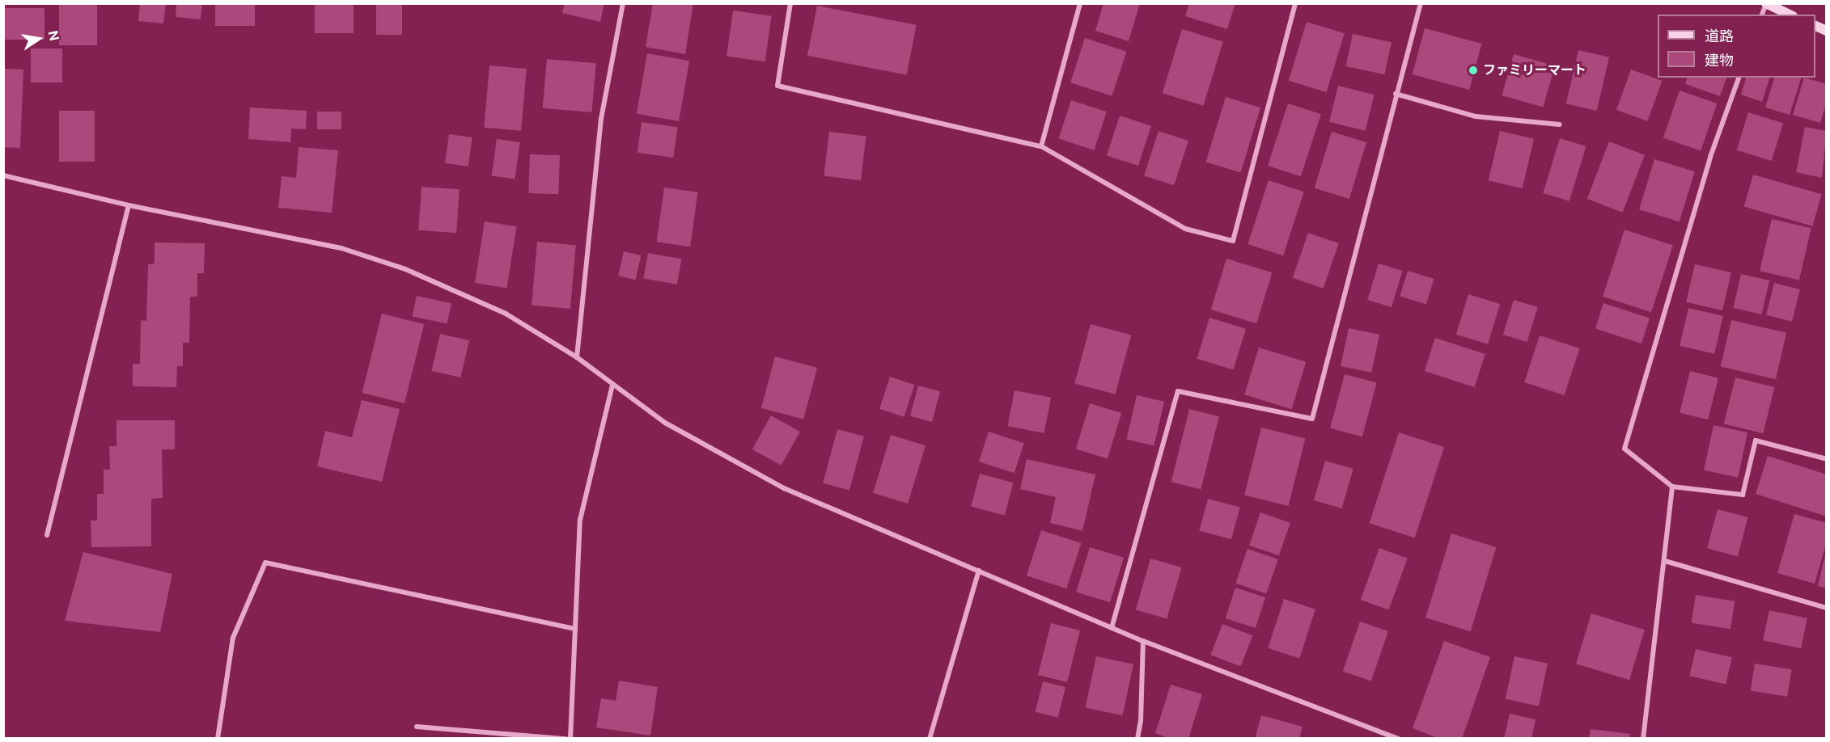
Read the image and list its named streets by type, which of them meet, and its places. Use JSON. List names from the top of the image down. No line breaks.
{"places":["ファミリーマート"],"legend":["道路","建物"],"north":"right"}
